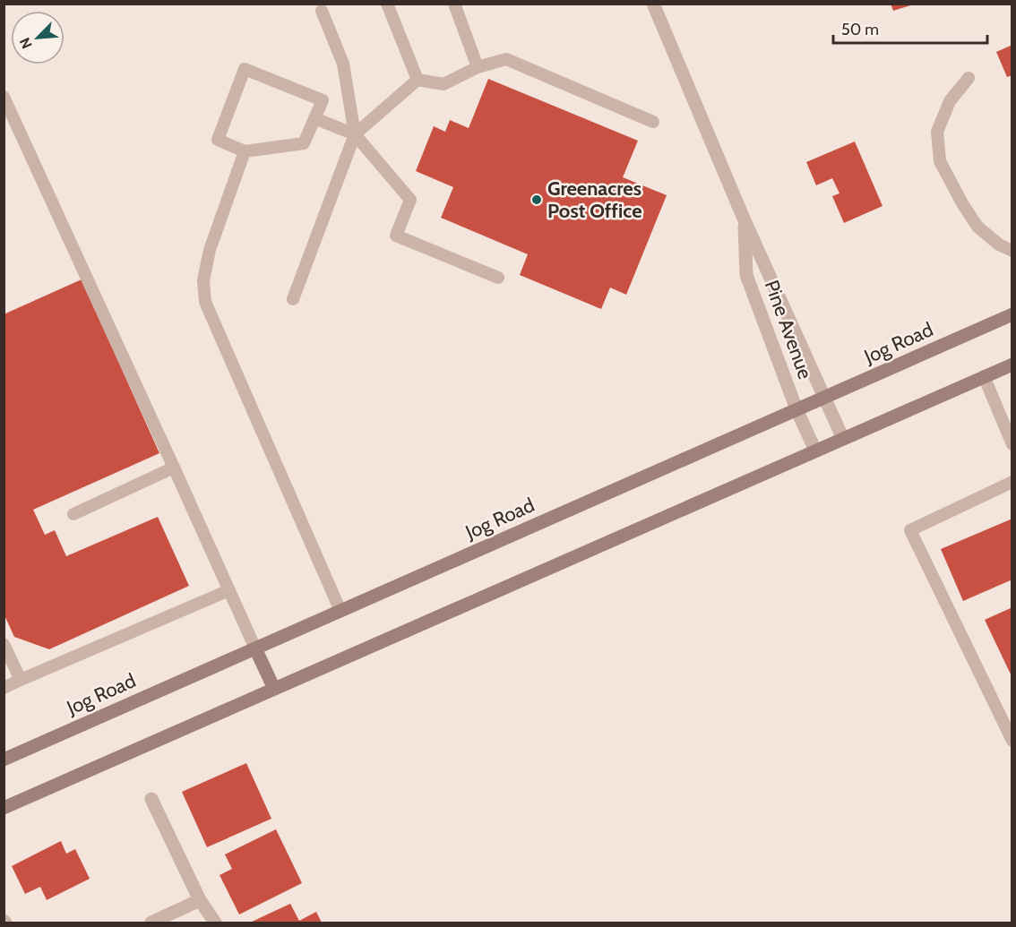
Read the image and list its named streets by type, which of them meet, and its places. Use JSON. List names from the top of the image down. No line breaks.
{"streets":{"main road":["Jog Road"],"street":["Pine Avenue"]},"crossings":[["Pine Avenue","Jog Road"]],"places":["Greenacres Post Office"],"scale_bar":"50 m","north":"bottom left"}
